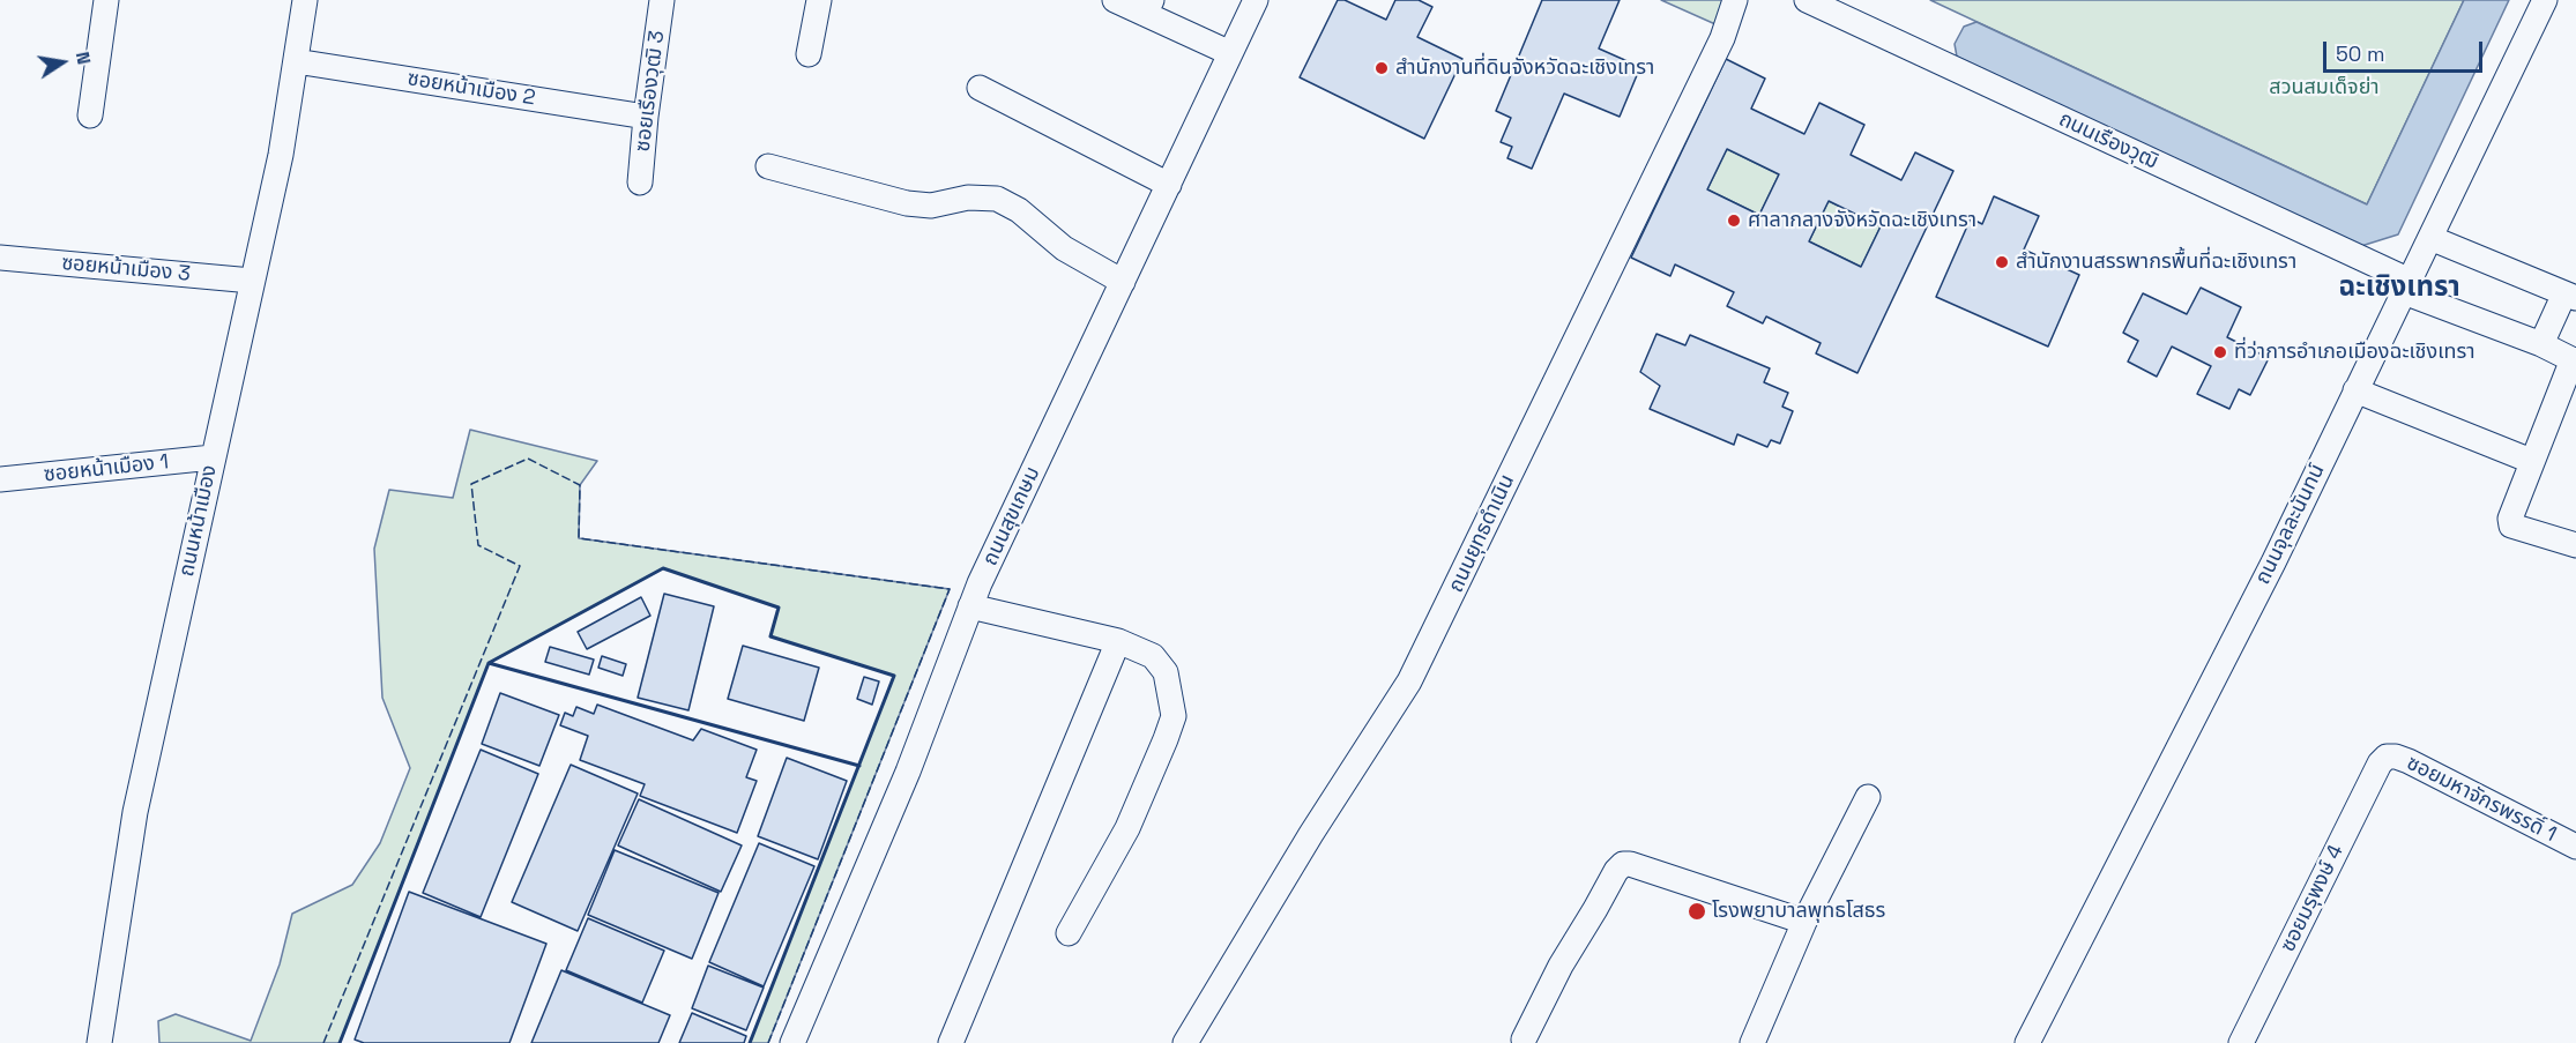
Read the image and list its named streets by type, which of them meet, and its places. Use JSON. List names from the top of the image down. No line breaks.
{"streets":{"street":["ซอยหน้าเมือง 2","ซอยเรืองวุฒิ 3","ถนนเรืองวุฒิ","ซอยหน้าเมือง 3","ซอยหน้าเมือง 1","ถนนสุขเกษม","ถนนหน้าเมือง","ถนนจุลละนันทน์","ถนนยุทธดำเนิน","ซอยมหาจักรพรรดิ์ 1","ซอยมรุพงษ์ 4"]},"crossings":[["ซอยหน้าเมือง 2","ซอยเรืองวุฒิ 3"],["ซอยหน้าเมือง 2","ถนนหน้าเมือง"],["ถนนเรืองวุฒิ","ถนนจุลละนันทน์"],["ซอยหน้าเมือง 3","ถนนหน้าเมือง"],["ซอยหน้าเมือง 1","ถนนหน้าเมือง"],["ซอยมหาจักรพรรดิ์ 1","ซอยมรุพงษ์ 4"]],"districts":["ฉะเชิงเทรา"],"parks":["สวนสมเด็จย่า"],"places":["สำนักงานที่ดินจังหวัดฉะเชิงเทรา","ศาลากลางจังหวัดฉะเชิงเทรา","สำนักงานสรรพากรพื้นที่ฉะเชิงเทรา","ที่ว่าการอำเภอเมืองฉะเชิงเทรา","โรงพยาบาลพุทธโสธร"],"scale_bar":"50 m","north":"right"}
